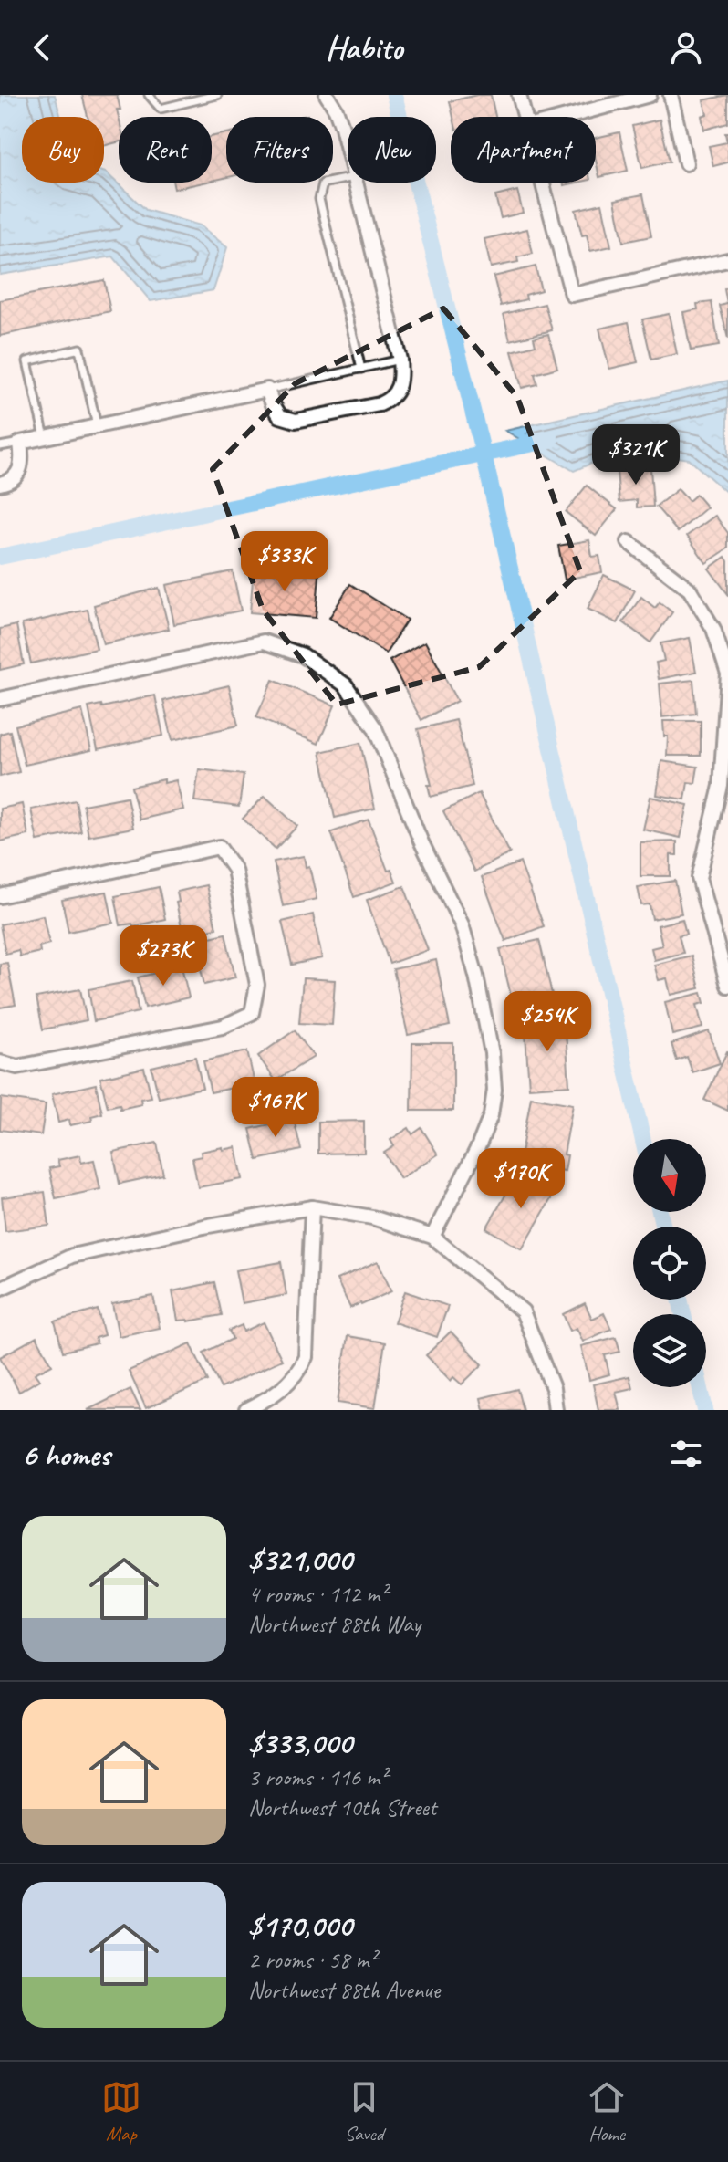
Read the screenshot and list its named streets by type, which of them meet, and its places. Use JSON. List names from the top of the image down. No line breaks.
{"north":"bottom","page":{"header":"Habito","chip":["Buy","Rent","Filters","New","Apartment"],"price":["$321K","$333K","$273K","$254K","$167K","$170K"],"heading":"6 homes","list":[{"name":"$321,000","note":"4 rooms · 112 m² · Northwest 88th Way"},{"name":"$333,000","note":"3 rooms · 116 m² · Northwest 10th Street"},{"name":"$170,000","note":"2 rooms · 58 m² · Northwest 88th Avenue"}],"tabs":["Map","Saved","Home"]}}
